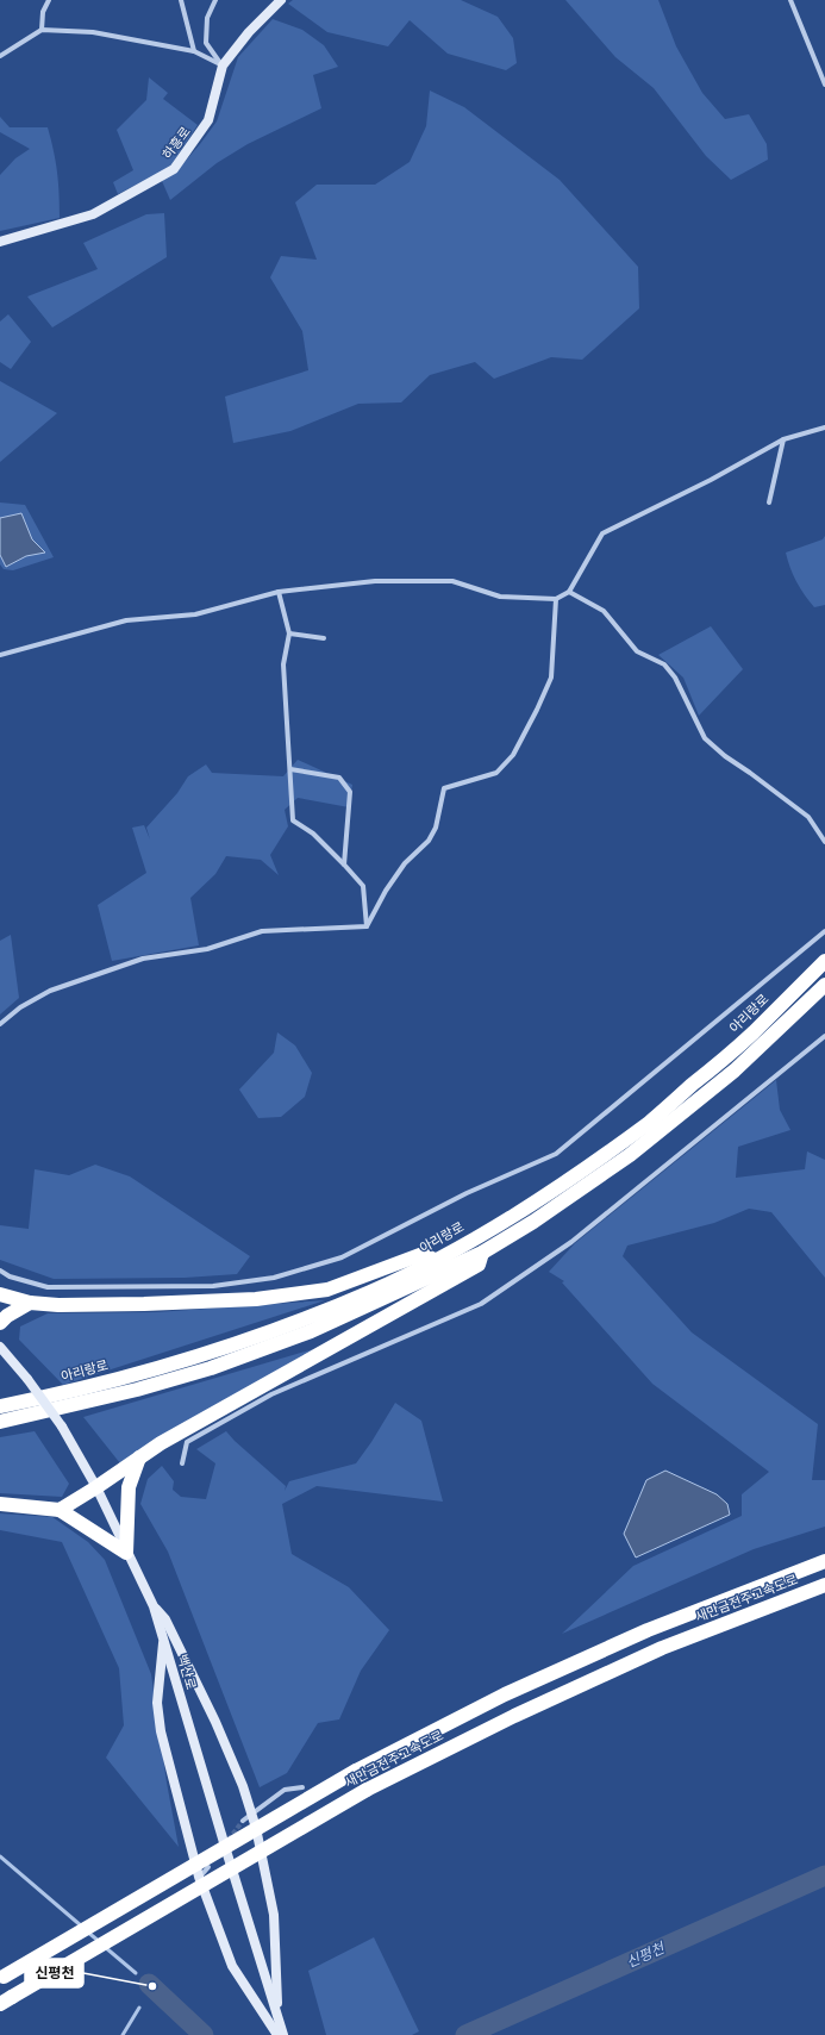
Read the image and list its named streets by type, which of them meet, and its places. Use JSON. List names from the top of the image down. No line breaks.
{"streets":{"highway":["아리랑로","새만금전주고속도로"],"main road":["하흥로","백산로"]},"water":["신평천"],"places":["신평천"]}
